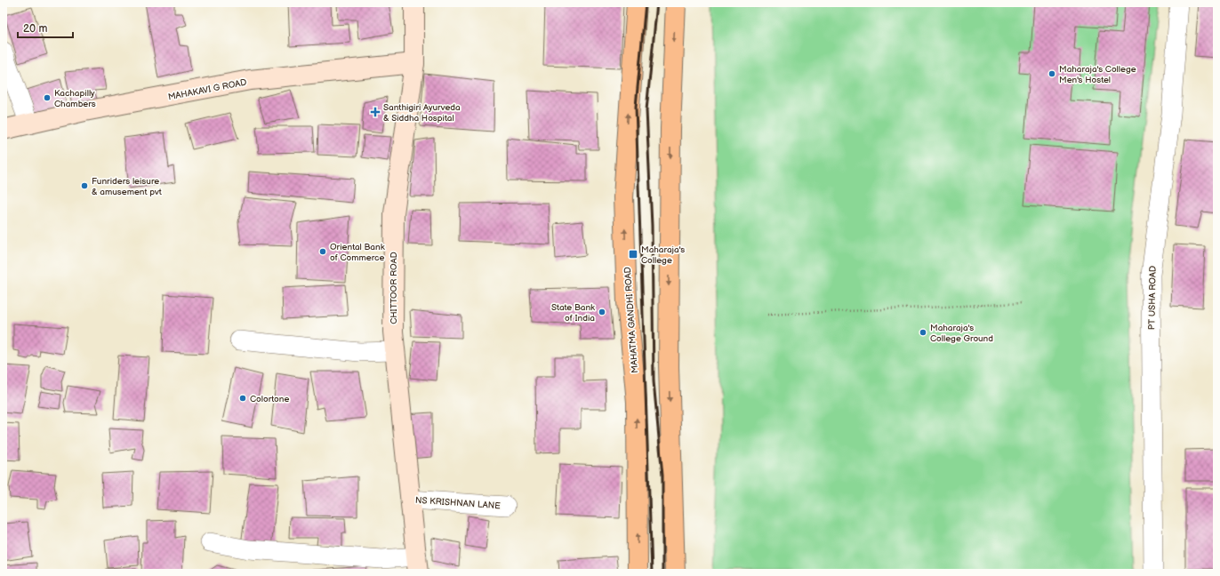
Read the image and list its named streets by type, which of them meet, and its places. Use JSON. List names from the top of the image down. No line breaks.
{"streets":{"main road":["MAHAKAVI G ROAD","CHITTOOR ROAD","MAHATMA GANDHI ROAD"],"street":["PT USHA ROAD","NS KRISHNAN LANE"]},"crossings":[["MAHAKAVI G ROAD","CHITTOOR ROAD"],["CHITTOOR ROAD","NS KRISHNAN LANE"]],"places":{"other":["Maharaja's College Men's Hostel","Kachapilly Chambers","Funriders leisure & amusement pvt","Oriental Bank of Commerce","State Bank of India","Maharaja's College Ground","Colortone"],"health":["Santhigiri Ayurveda & Siddha Hospital"],"transit":["Maharaja's College"]},"scale_bar":"20 m"}
